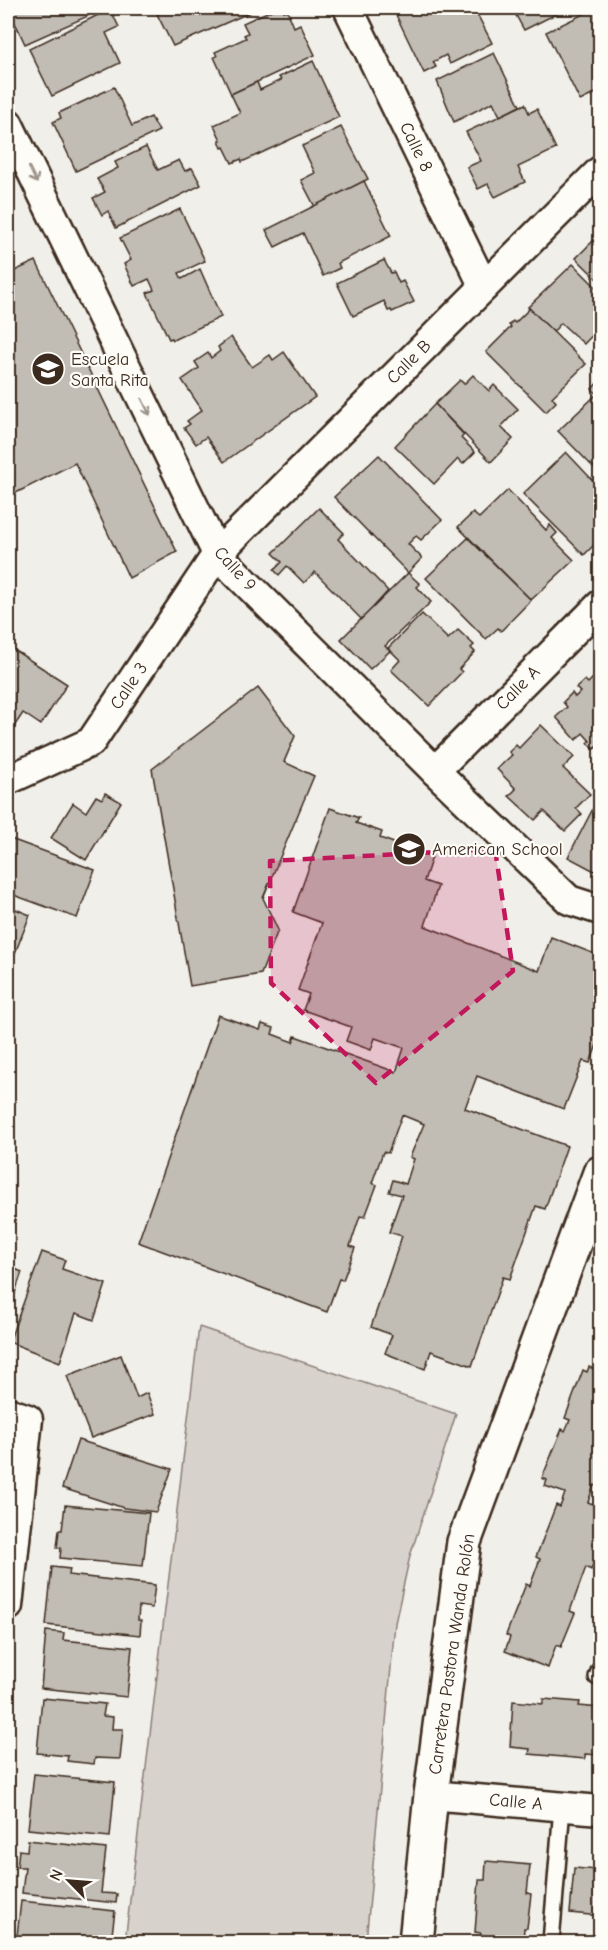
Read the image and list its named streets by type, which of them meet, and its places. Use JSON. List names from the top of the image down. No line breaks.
{"streets":{"street":["Calle 8","Calle B","Calle 9","Calle 3","Calle A","Carretera Pastora Wanda Rolón"]},"crossings":[["Calle 8","Calle B"],["Calle B","Calle 9"],["Calle B","Calle 3"],["Calle 9","Calle 3"],["Calle 9","Calle A"],["Calle A","Carretera Pastora Wanda Rolón"]],"one_way":["Calle 9"],"places":{"school or university":["Escuela Santa Rita","American School"]},"north":"top left"}
